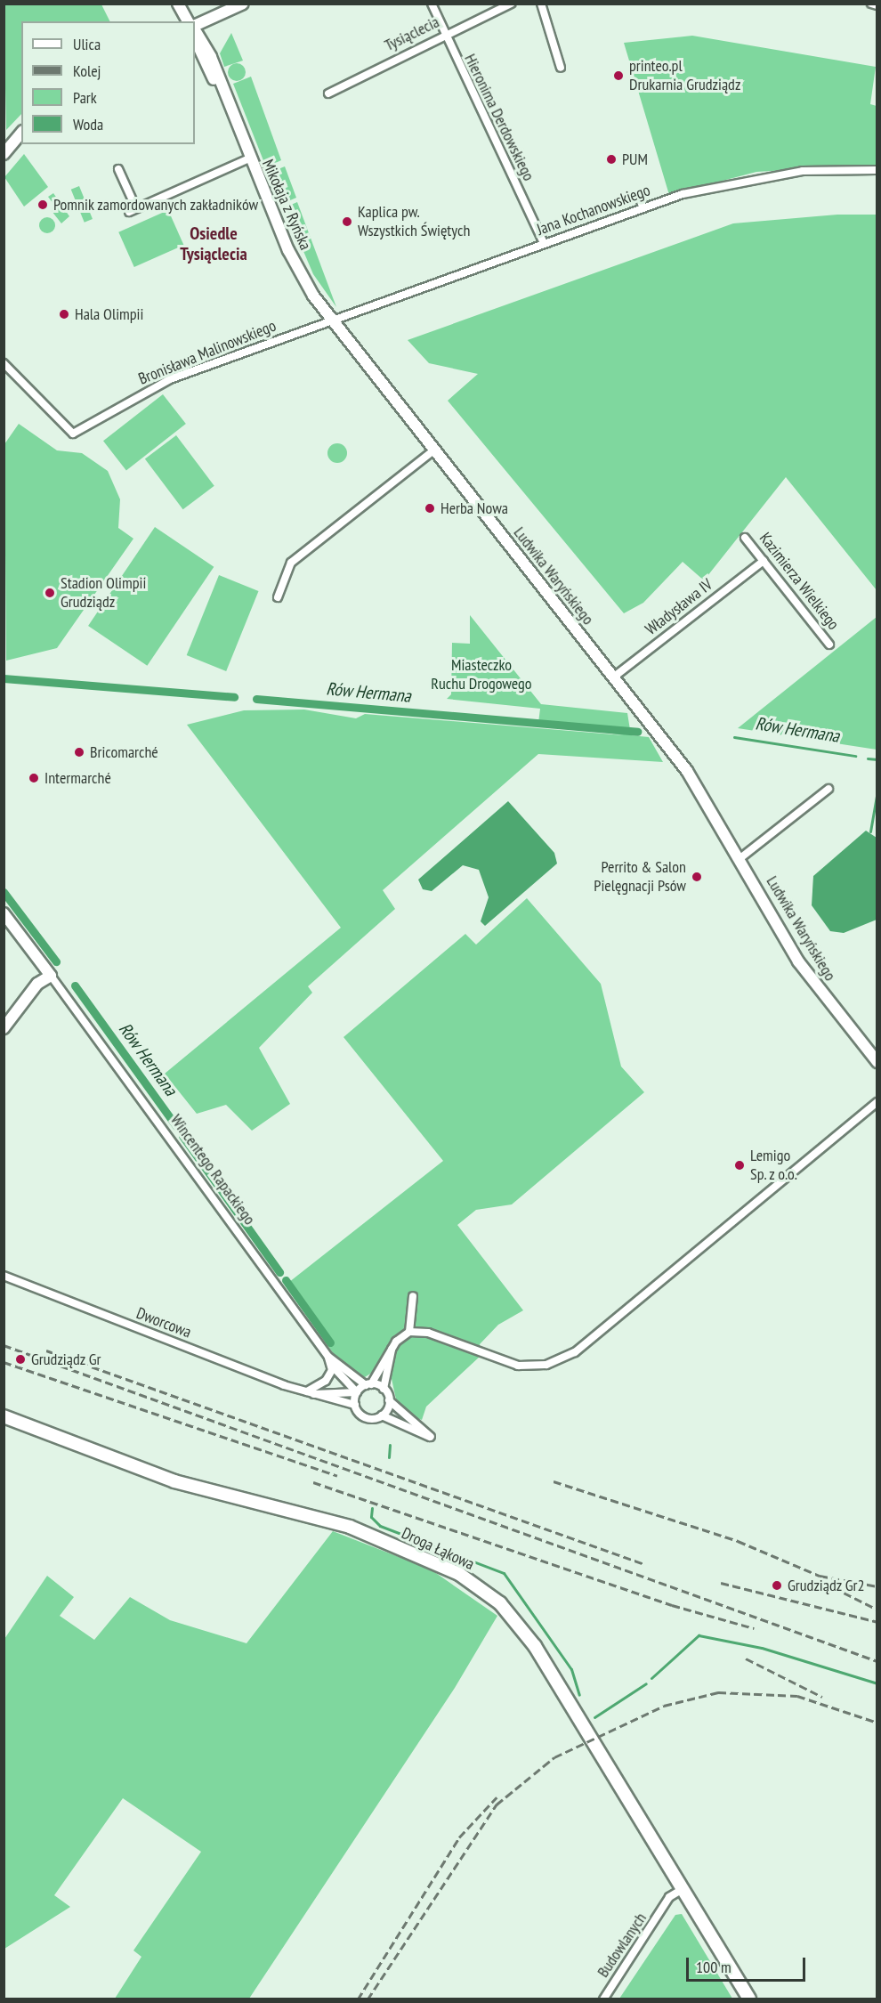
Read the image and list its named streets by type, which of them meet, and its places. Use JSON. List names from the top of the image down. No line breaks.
{"streets":{"main road":["Droga Łąkowa"],"street":["Tysiąclecia","Hieronima Derdowskiego","Mikołaja z Ryńska","Jana Kochanowskiego","Bronisława Malinowskiego","Ludwika Waryńskiego","Kazimierza Wielkiego","Władysława IV","Wincentego Rapackiego","Dworcowa","Budowlanych"]},"crossings":[["Tysiąclecia","Hieronima Derdowskiego"],["Hieronima Derdowskiego","Jana Kochanowskiego"],["Mikołaja z Ryńska","Jana Kochanowskiego"],["Mikołaja z Ryńska","Bronisława Malinowskiego"],["Mikołaja z Ryńska","Ludwika Waryńskiego"],["Jana Kochanowskiego","Bronisława Malinowskiego"],["Jana Kochanowskiego","Ludwika Waryńskiego"],["Bronisława Malinowskiego","Ludwika Waryńskiego"],["Ludwika Waryńskiego","Władysława IV"],["Kazimierza Wielkiego","Władysława IV"],["Wincentego Rapackiego","Dworcowa"],["Droga Łąkowa","Budowlanych"]],"districts":["Osiedle Tysiąclecia"],"water":["Rów Hermana"],"parks":["Miasteczko Ruchu Drogowego"],"places":["printeo.pl Drukarnia Grudziądz","PUM","Pomnik zamordowanych zakładników","Kaplica pw. Wszystkich Świętych","Hala Olimpii","Herba Nowa","Stadion Olimpii Grudziądz","Bricomarché","Intermarché","Perrito & Salon Pielęgnacji Psów","Lemigo Sp. z o.o.","Grudziądz Gr","Grudziądz Gr2"],"legend":["Ulica","Kolej","Park","Woda"],"scale_bar":"100 m"}
